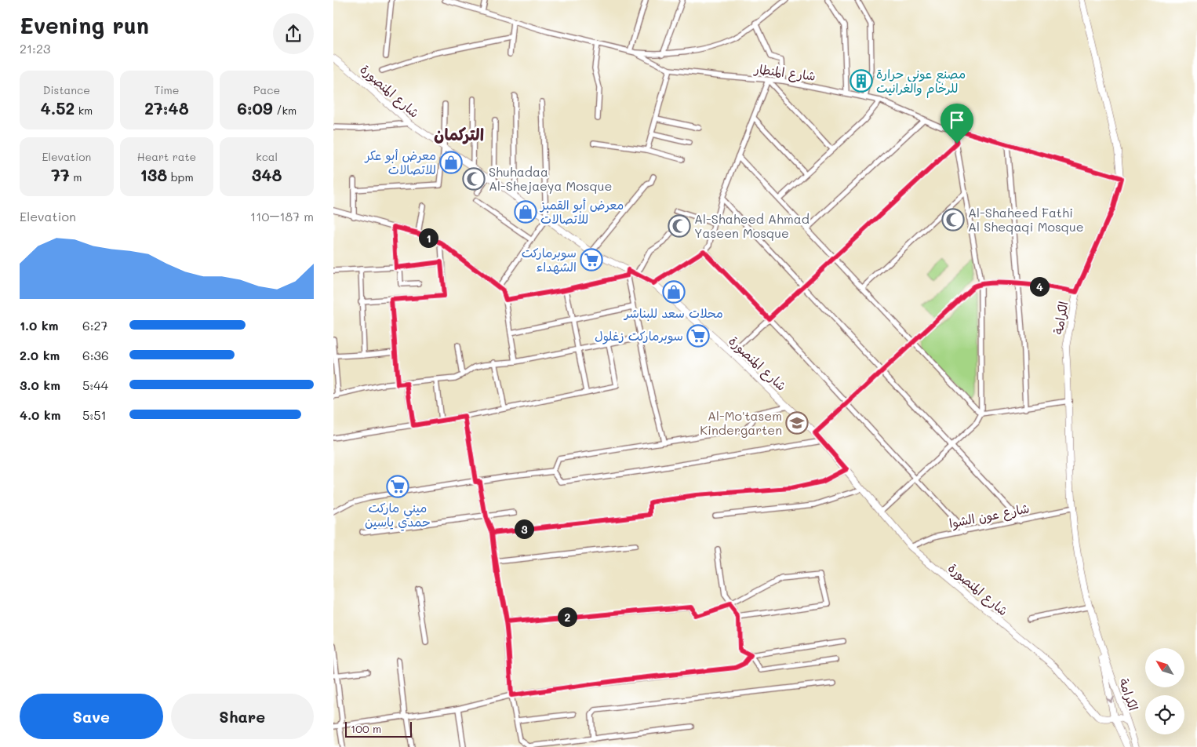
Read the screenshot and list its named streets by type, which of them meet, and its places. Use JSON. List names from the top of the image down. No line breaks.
{"streets":{"main road":["شارع المنصورة","الكرامة"],"street":["شارع المنطار","شارع عون الشوا"]},"crossings":[["شارع المنطار","الكرامة"],["شارع المنصورة","الكرامة"],["شارع المنصورة","شارع عون الشوا"],["الكرامة","شارع عون الشوا"]],"districts":["التركمان"],"places":{"building":["مصنع عوني حرارة للرخام والغرانيت"],"shop":["معرض أبو عكر للاتصالات","معرض أبو القمبز للاتصالات","محلات سعد للبناشر"],"mosque":["Shuhadaa Al-Shejaeya Mosque","Al-Shaheed Fathi Al Sheqaqi Mosque","Al-Shaheed Ahmad Yaseen Mosque"],"supermarket":["سوبرماركت الشهداء","سوبرماركت زغلول","ميني ماركت حمدي ياسين"],"school or university":["Al-Mo'tasem Kindergarten"]},"scale_bar":"100 m","north":"top left","page":{"heading":["Evening run","21:23"],"stats":[["Distance","4.52 km"],["Time","27:48"],["Pace","6:09 /km"],["Elevation","77 m"],["Heart rate","138 bpm"],["kcal","348"]],"chart":["Elevation","110–187 m"],"pins":["1","4","3","2"],"list":[{"name":"1.0 km","note":"6:27"},{"name":"2.0 km","note":"6:36"},{"name":"3.0 km","note":"5:44"},{"name":"4.0 km","note":"5:51"}],"buttons":["Save","Share"],"scale":"100 m"}}
